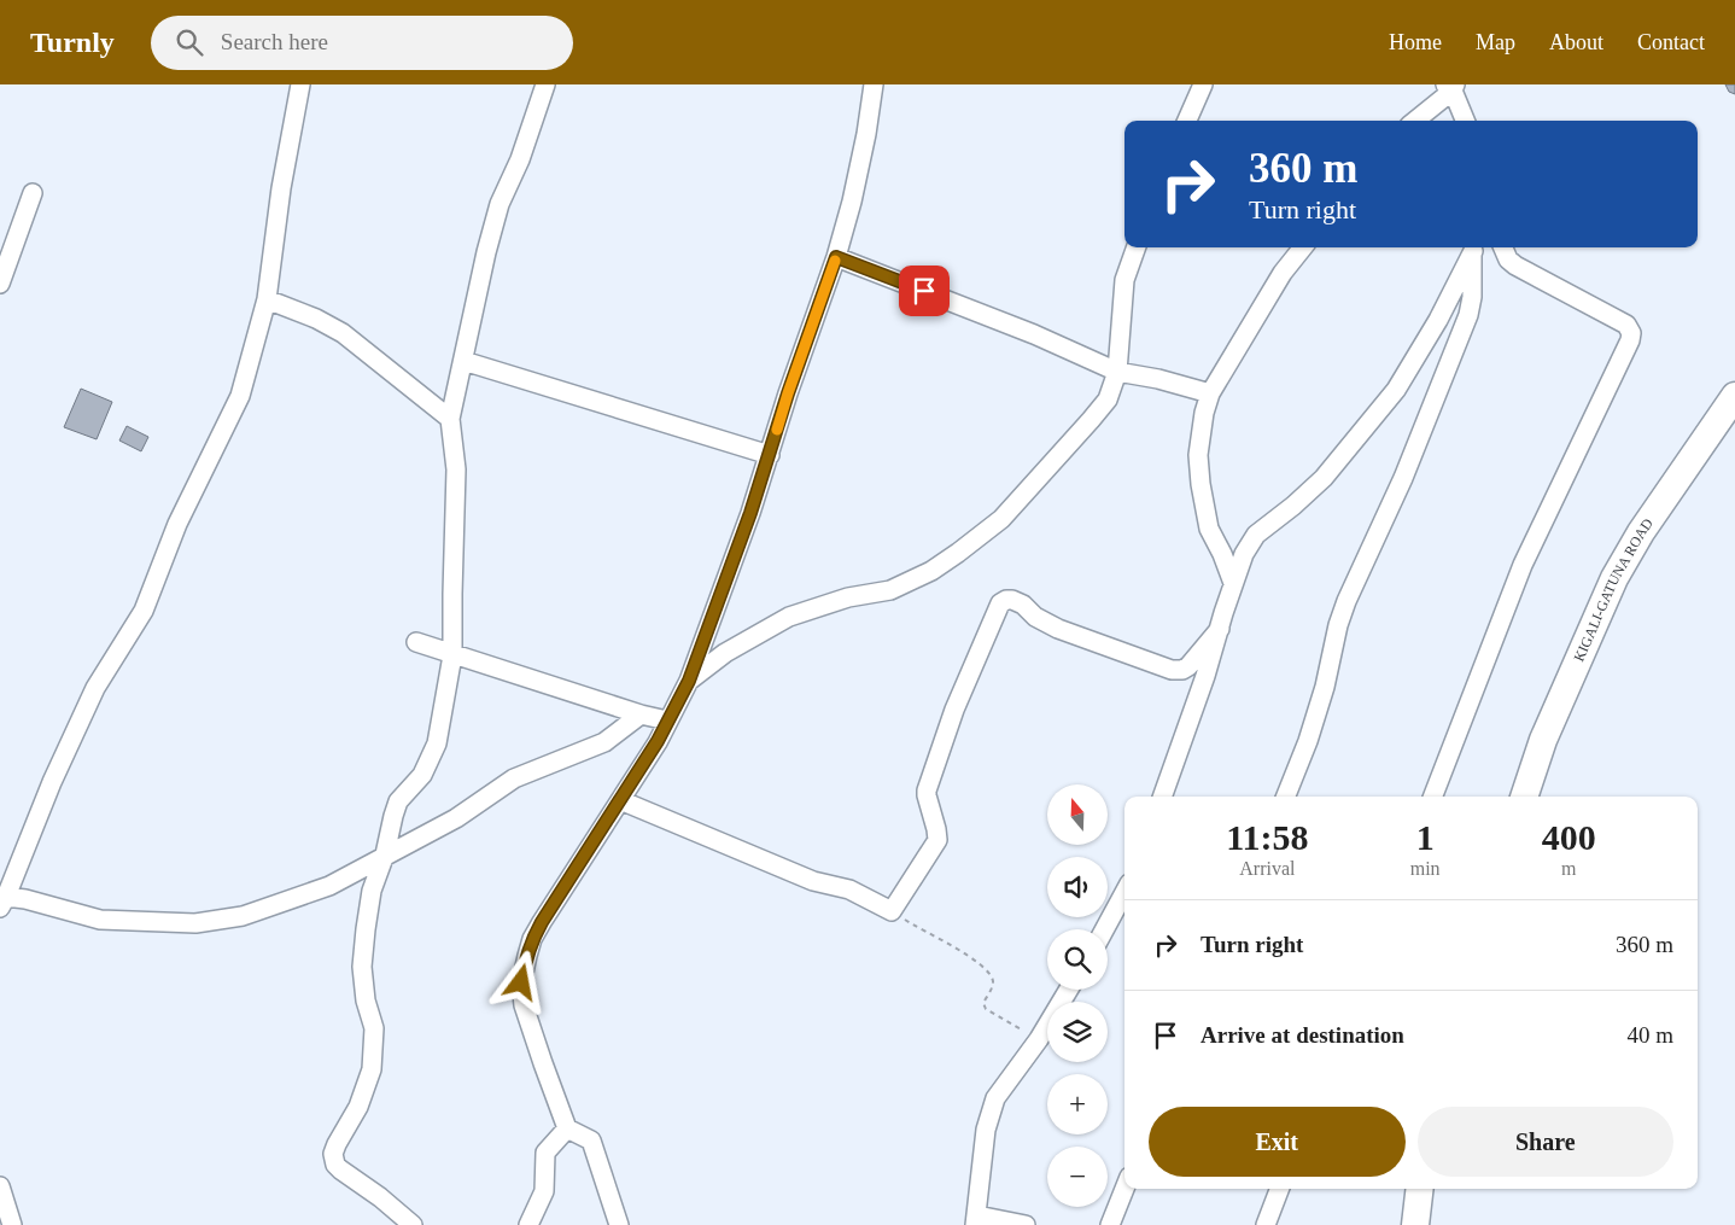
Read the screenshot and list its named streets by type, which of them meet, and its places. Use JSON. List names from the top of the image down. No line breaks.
{"streets":{"highway":["KIGALI-GATUNA ROAD"]},"north":"top","page":{"header":"Turnly","search":"Search here","nav":["Home","Map","About","Contact"],"turn":["360 m","Turn right"],"map_buttons":["+","−"],"eta":["11:58","Arrival","1","min","400","m"],"list":[{"name":"Turn right","value":"360 m"},{"name":"Arrive at destination","value":"40 m"}],"buttons":["Exit","Share"]}}
